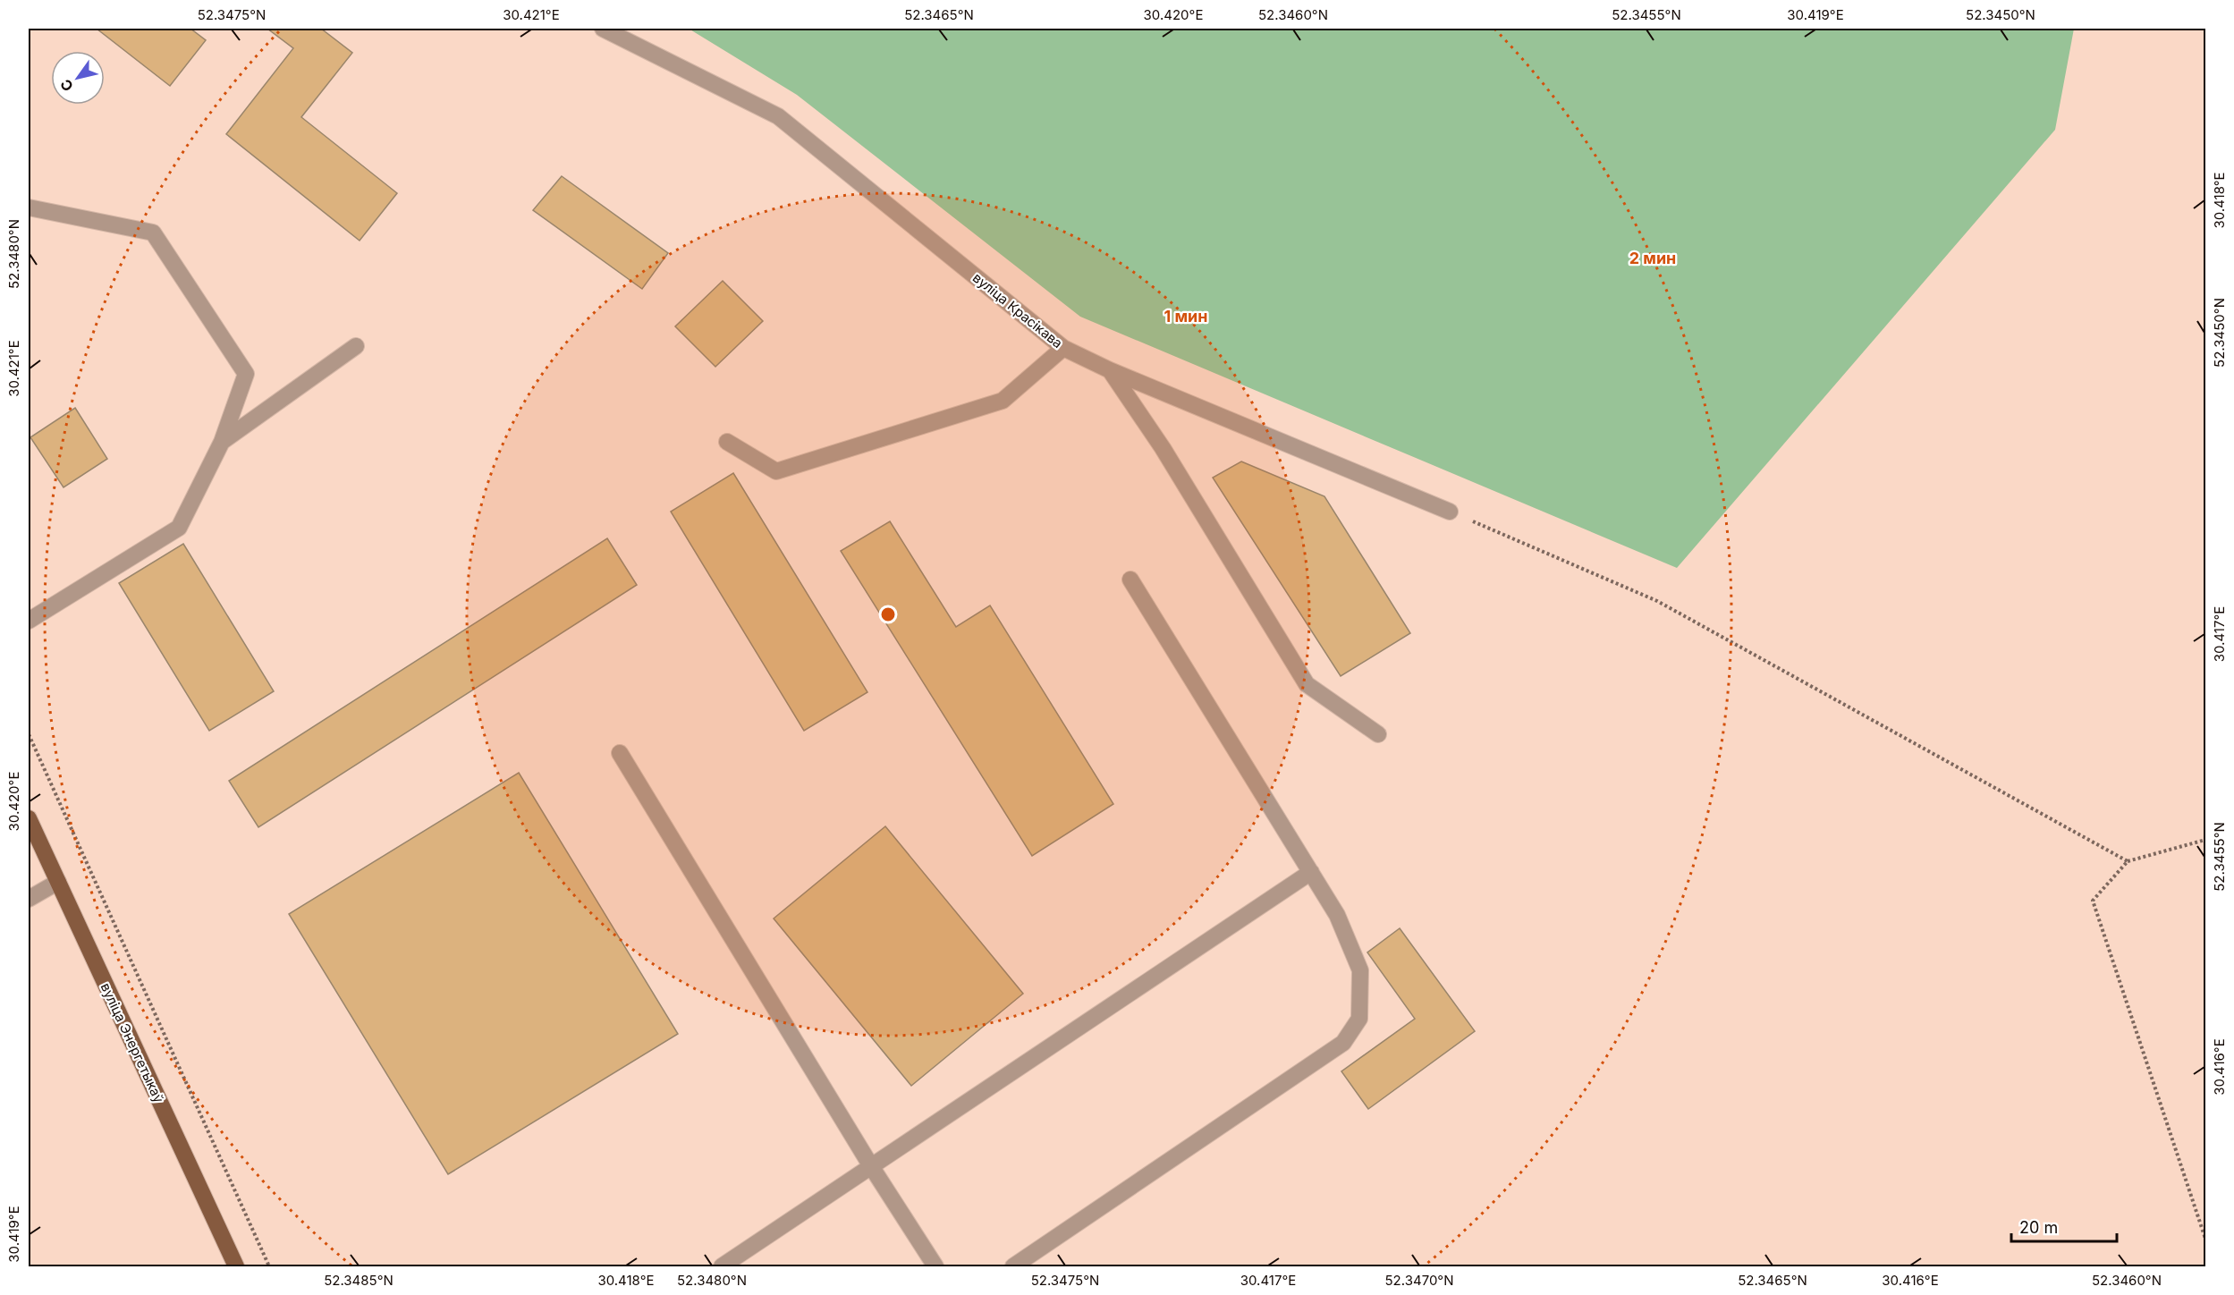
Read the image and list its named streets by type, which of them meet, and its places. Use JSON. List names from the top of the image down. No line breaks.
{"streets":{"main road":["вуліца Энергетыкаў"],"street":["вуліца Красікава"]},"scale_bar":"20 m","north":"bottom left","coordinates":["52.3475°N","30.421°E","52.3465°N","30.420°E","52.3460°N","52.3455°N","30.419°E","52.3450°N","30.418°E","52.3480°N","30.417°E","30.416°E","52.3485°N","52.3470°N"],"rings":["2 мин","1 мин"]}
